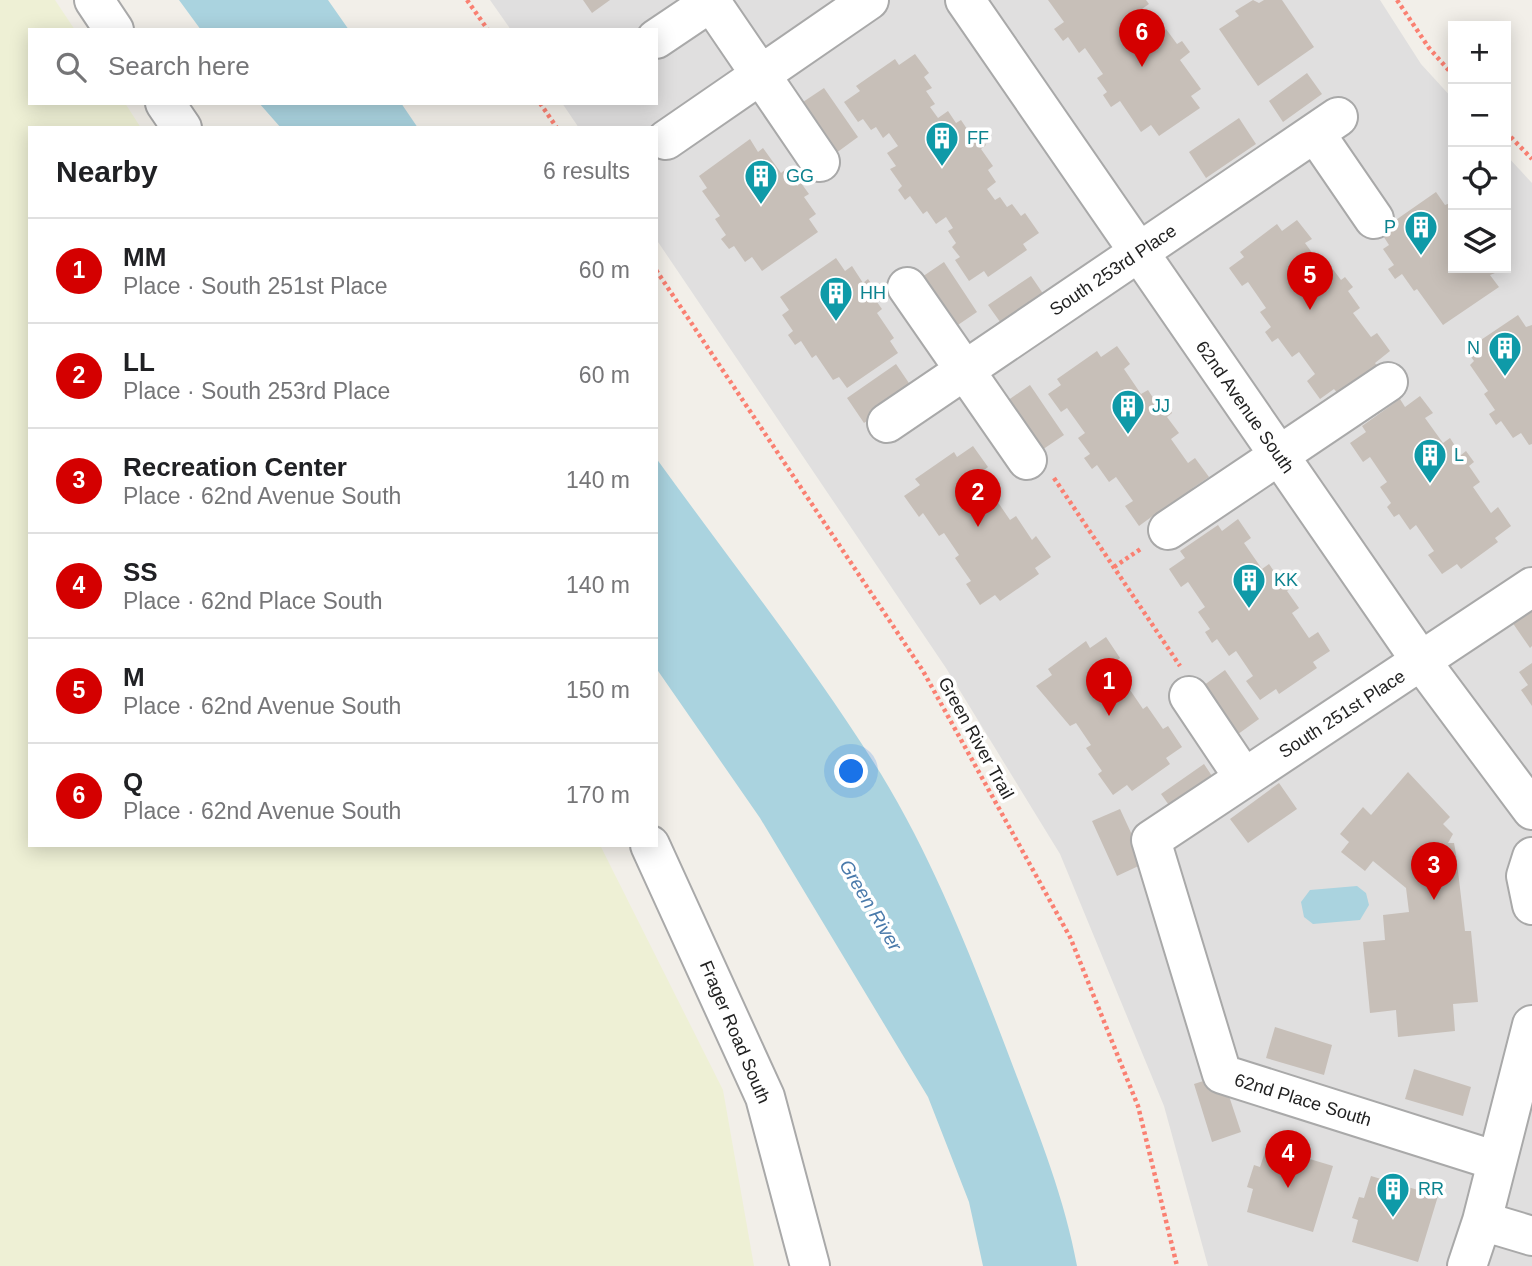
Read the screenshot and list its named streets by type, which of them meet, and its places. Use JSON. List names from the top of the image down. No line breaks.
{"streets":{"street":["South 253rd Place","62nd Avenue South","South 251st Place","Frager Road South","62nd Place South"],"path":["Green River Trail"]},"crossings":[["South 253rd Place","62nd Avenue South"],["62nd Avenue South","South 251st Place"],["South 251st Place","62nd Place South"]],"water":["Green River"],"places":{"building":["FF","GG","P","HH","N","JJ","L","KK","RR"]},"page":{"pins":["6","5","2","1","3","4"],"map_buttons":["+","−"],"search":"Search here","heading":["Nearby","6 results"],"list":[{"mark":"1","name":"MM","note":"Place · South 251st Place","value":"60 m"},{"mark":"2","name":"LL","note":"Place · South 253rd Place","value":"60 m"},{"mark":"3","name":"Recreation Center","note":"Place · 62nd Avenue South","value":"140 m"},{"mark":"4","name":"SS","note":"Place · 62nd Place South","value":"140 m"},{"mark":"5","name":"M","note":"Place · 62nd Avenue South","value":"150 m"},{"mark":"6","name":"Q","note":"Place · 62nd Avenue South","value":"170 m"}]}}
